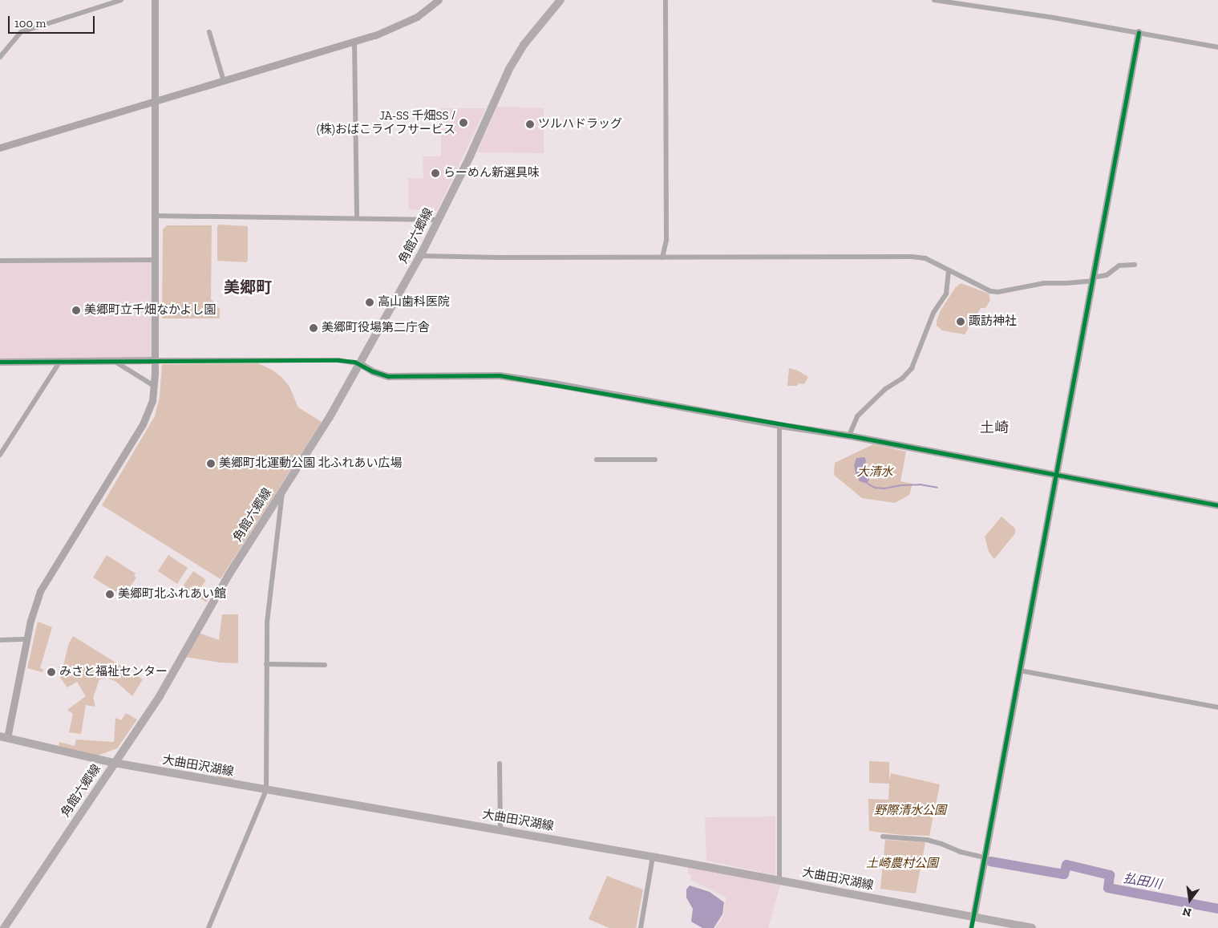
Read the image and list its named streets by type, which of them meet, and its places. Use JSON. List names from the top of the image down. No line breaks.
{"streets":{"main road":["角館六郷線","大曲田沢湖線"]},"crossings":[["角館六郷線","大曲田沢湖線"]],"districts":["美郷町","土崎"],"water":["払田川"],"parks":["大清水","野際清水公園","土崎農村公園"],"places":["JA-SS 千畑SS / (株)おばこライフサービス","ツルハドラッグ","らーめん新選具味","高山歯科医院","美郷町立千畑なかよし園","諏訪神社","美郷町役場第二庁舎","美郷町北運動公園 北ふれあい広場","美郷町北ふれあい館","みさと福祉センター"],"scale_bar":"100 m","north":"bottom"}
